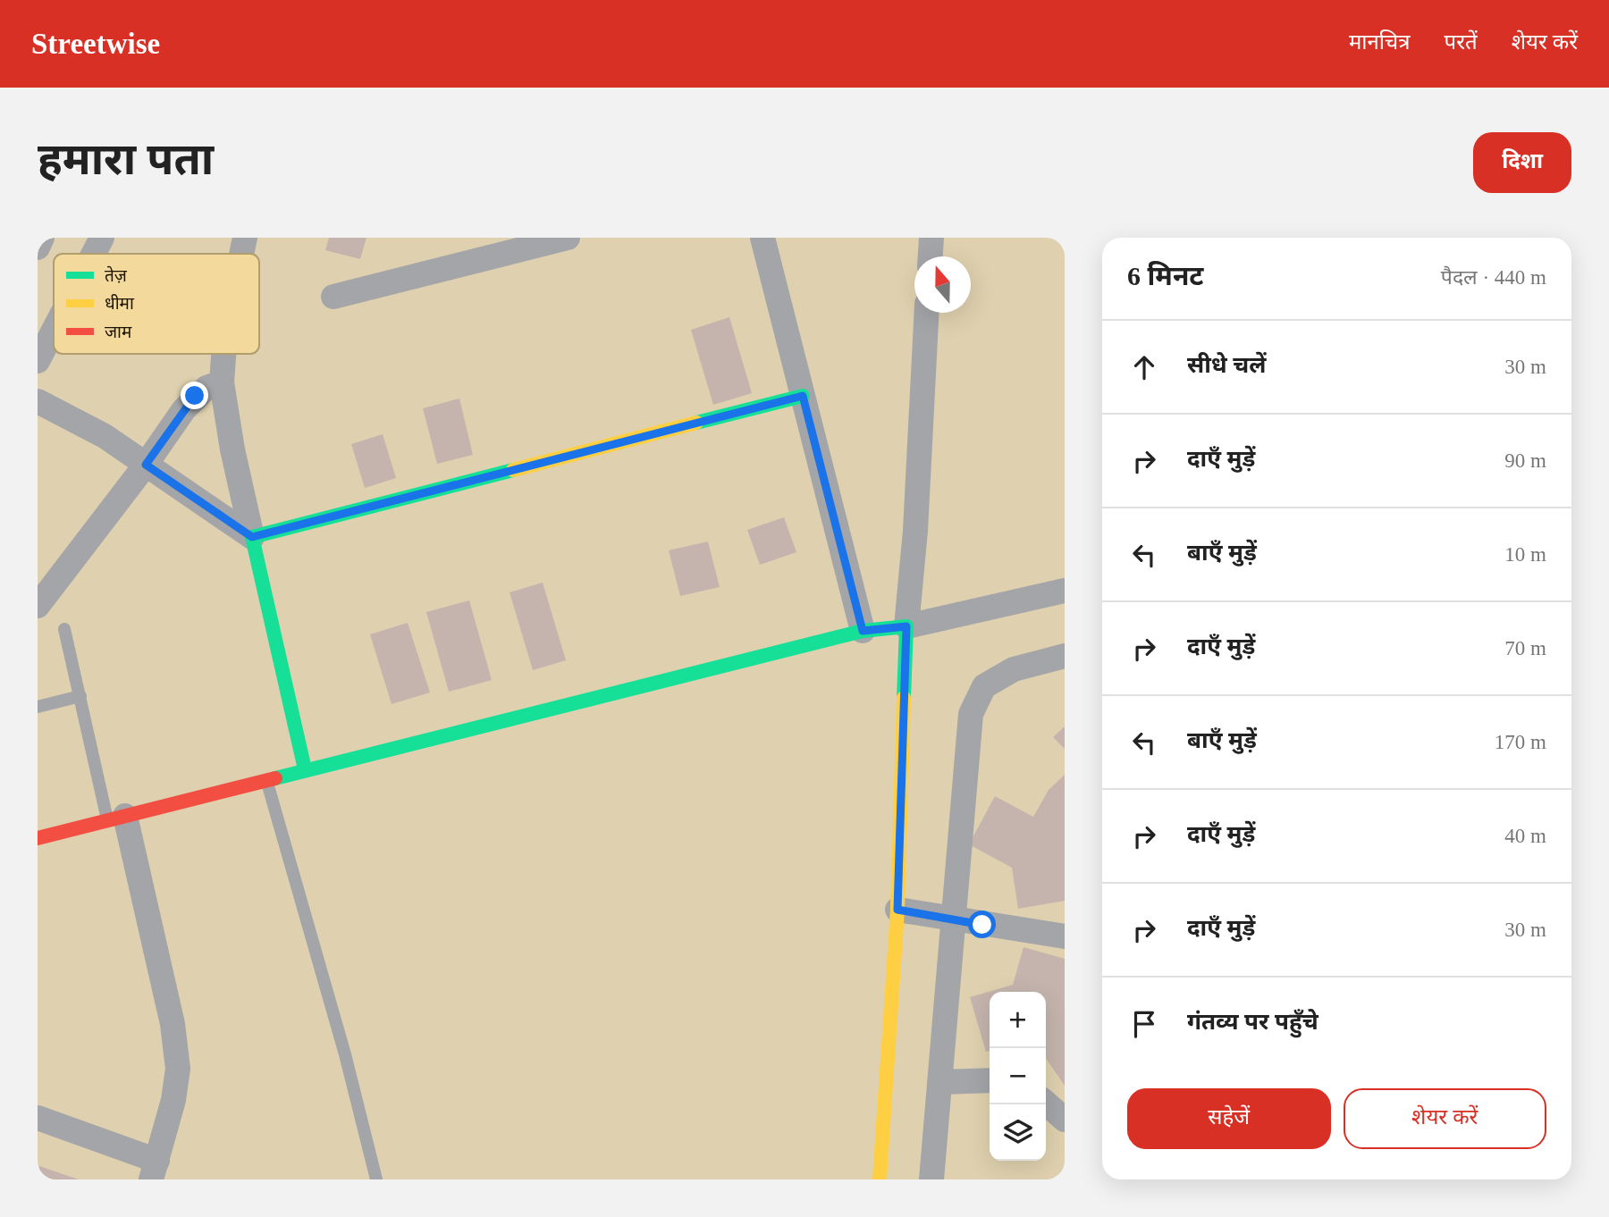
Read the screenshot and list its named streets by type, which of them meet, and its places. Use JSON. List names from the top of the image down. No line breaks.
{"legend":["तेज़","धीमा","जाम"],"north":"top","page":{"header":"Streetwise","nav":["मानचित्र","परतें","शेयर करें"],"buttons":["दिशा",["सहेजें","शेयर करें"]],"title":"हमारा पता","heading":["6 मिनट","पैदल · 440 m"],"list":[["सीधे चलें","30 m"],["दाएँ मुड़ें","90 m"],["बाएँ मुड़ें","10 m"],["दाएँ मुड़ें","70 m"],["बाएँ मुड़ें","170 m"],["दाएँ मुड़ें","40 m"],["दाएँ मुड़ें","30 m"],"गंतव्य पर पहुँचे"],"map_buttons":["+","−"]}}
